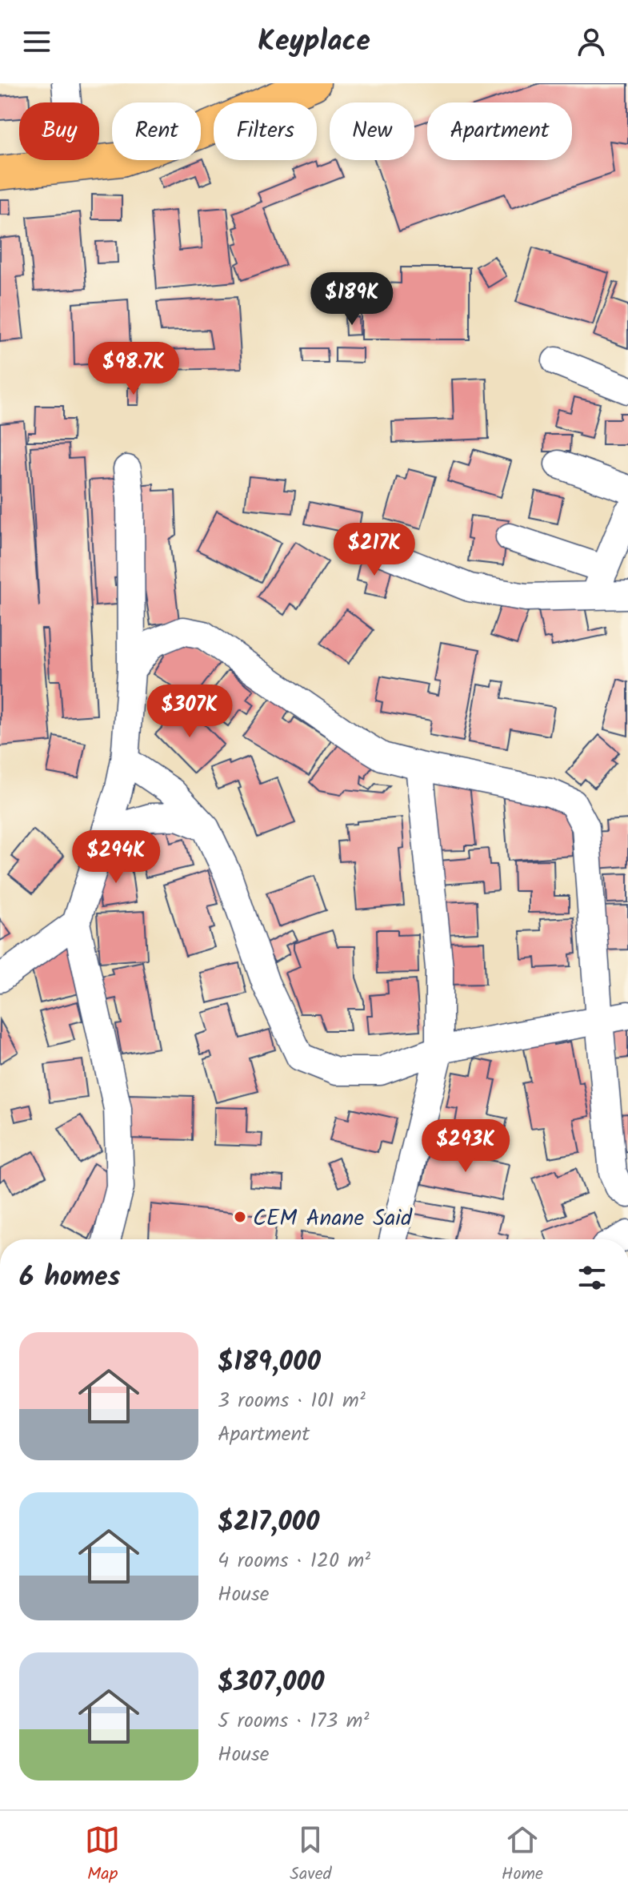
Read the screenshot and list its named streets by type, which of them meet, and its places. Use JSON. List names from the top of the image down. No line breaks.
{"places":["CEM Anane Said"],"page":{"header":"Keyplace","chip":["Buy","Rent","Filters","New","Apartment"],"price":["$189K","$98.7K","$217K","$307K","$294K","$293K"],"heading":"6 homes","list":[{"name":"$189,000","note":"3 rooms · 101 m² · Apartment"},{"name":"$217,000","note":"4 rooms · 120 m² · House"},{"name":"$307,000","note":"5 rooms · 173 m² · House"}],"tabs":["Map","Saved","Home"]}}
